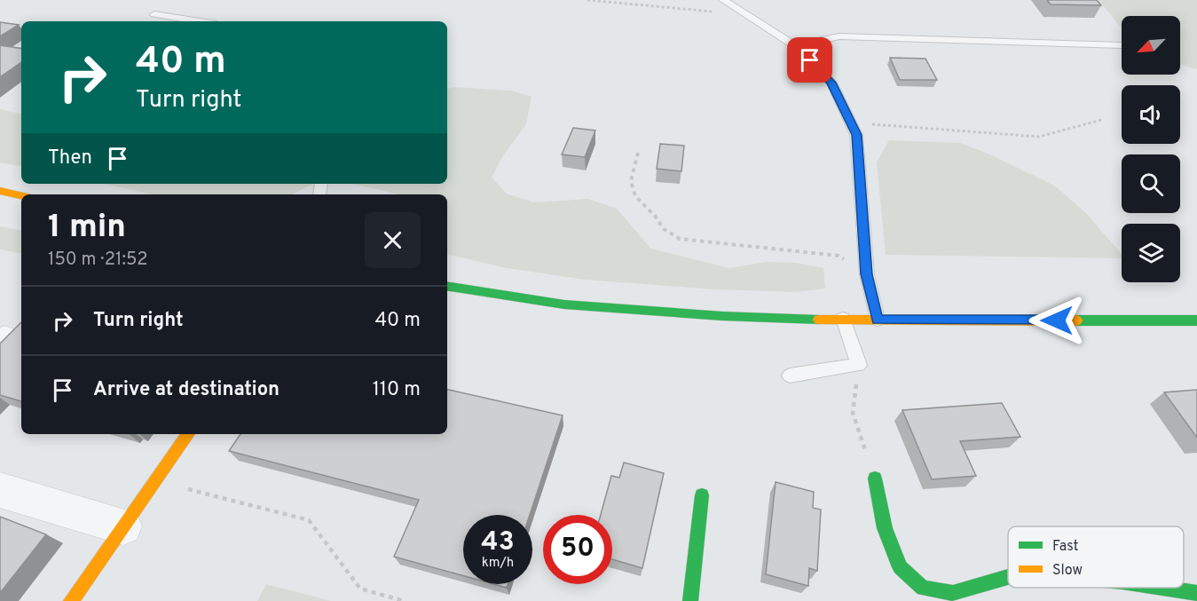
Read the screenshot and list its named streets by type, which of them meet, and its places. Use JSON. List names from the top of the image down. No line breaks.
{"legend":["Fast","Slow"],"north":"bottom left","page":{"turn":["40 m","Turn right"],"then":"Then","heading":["1 min","150 m · 21:52"],"list":[{"name":"Turn right","value":"40 m"},{"name":"Arrive at destination","value":"110 m"}],"speed":"43 km/h","limit":"50"}}
